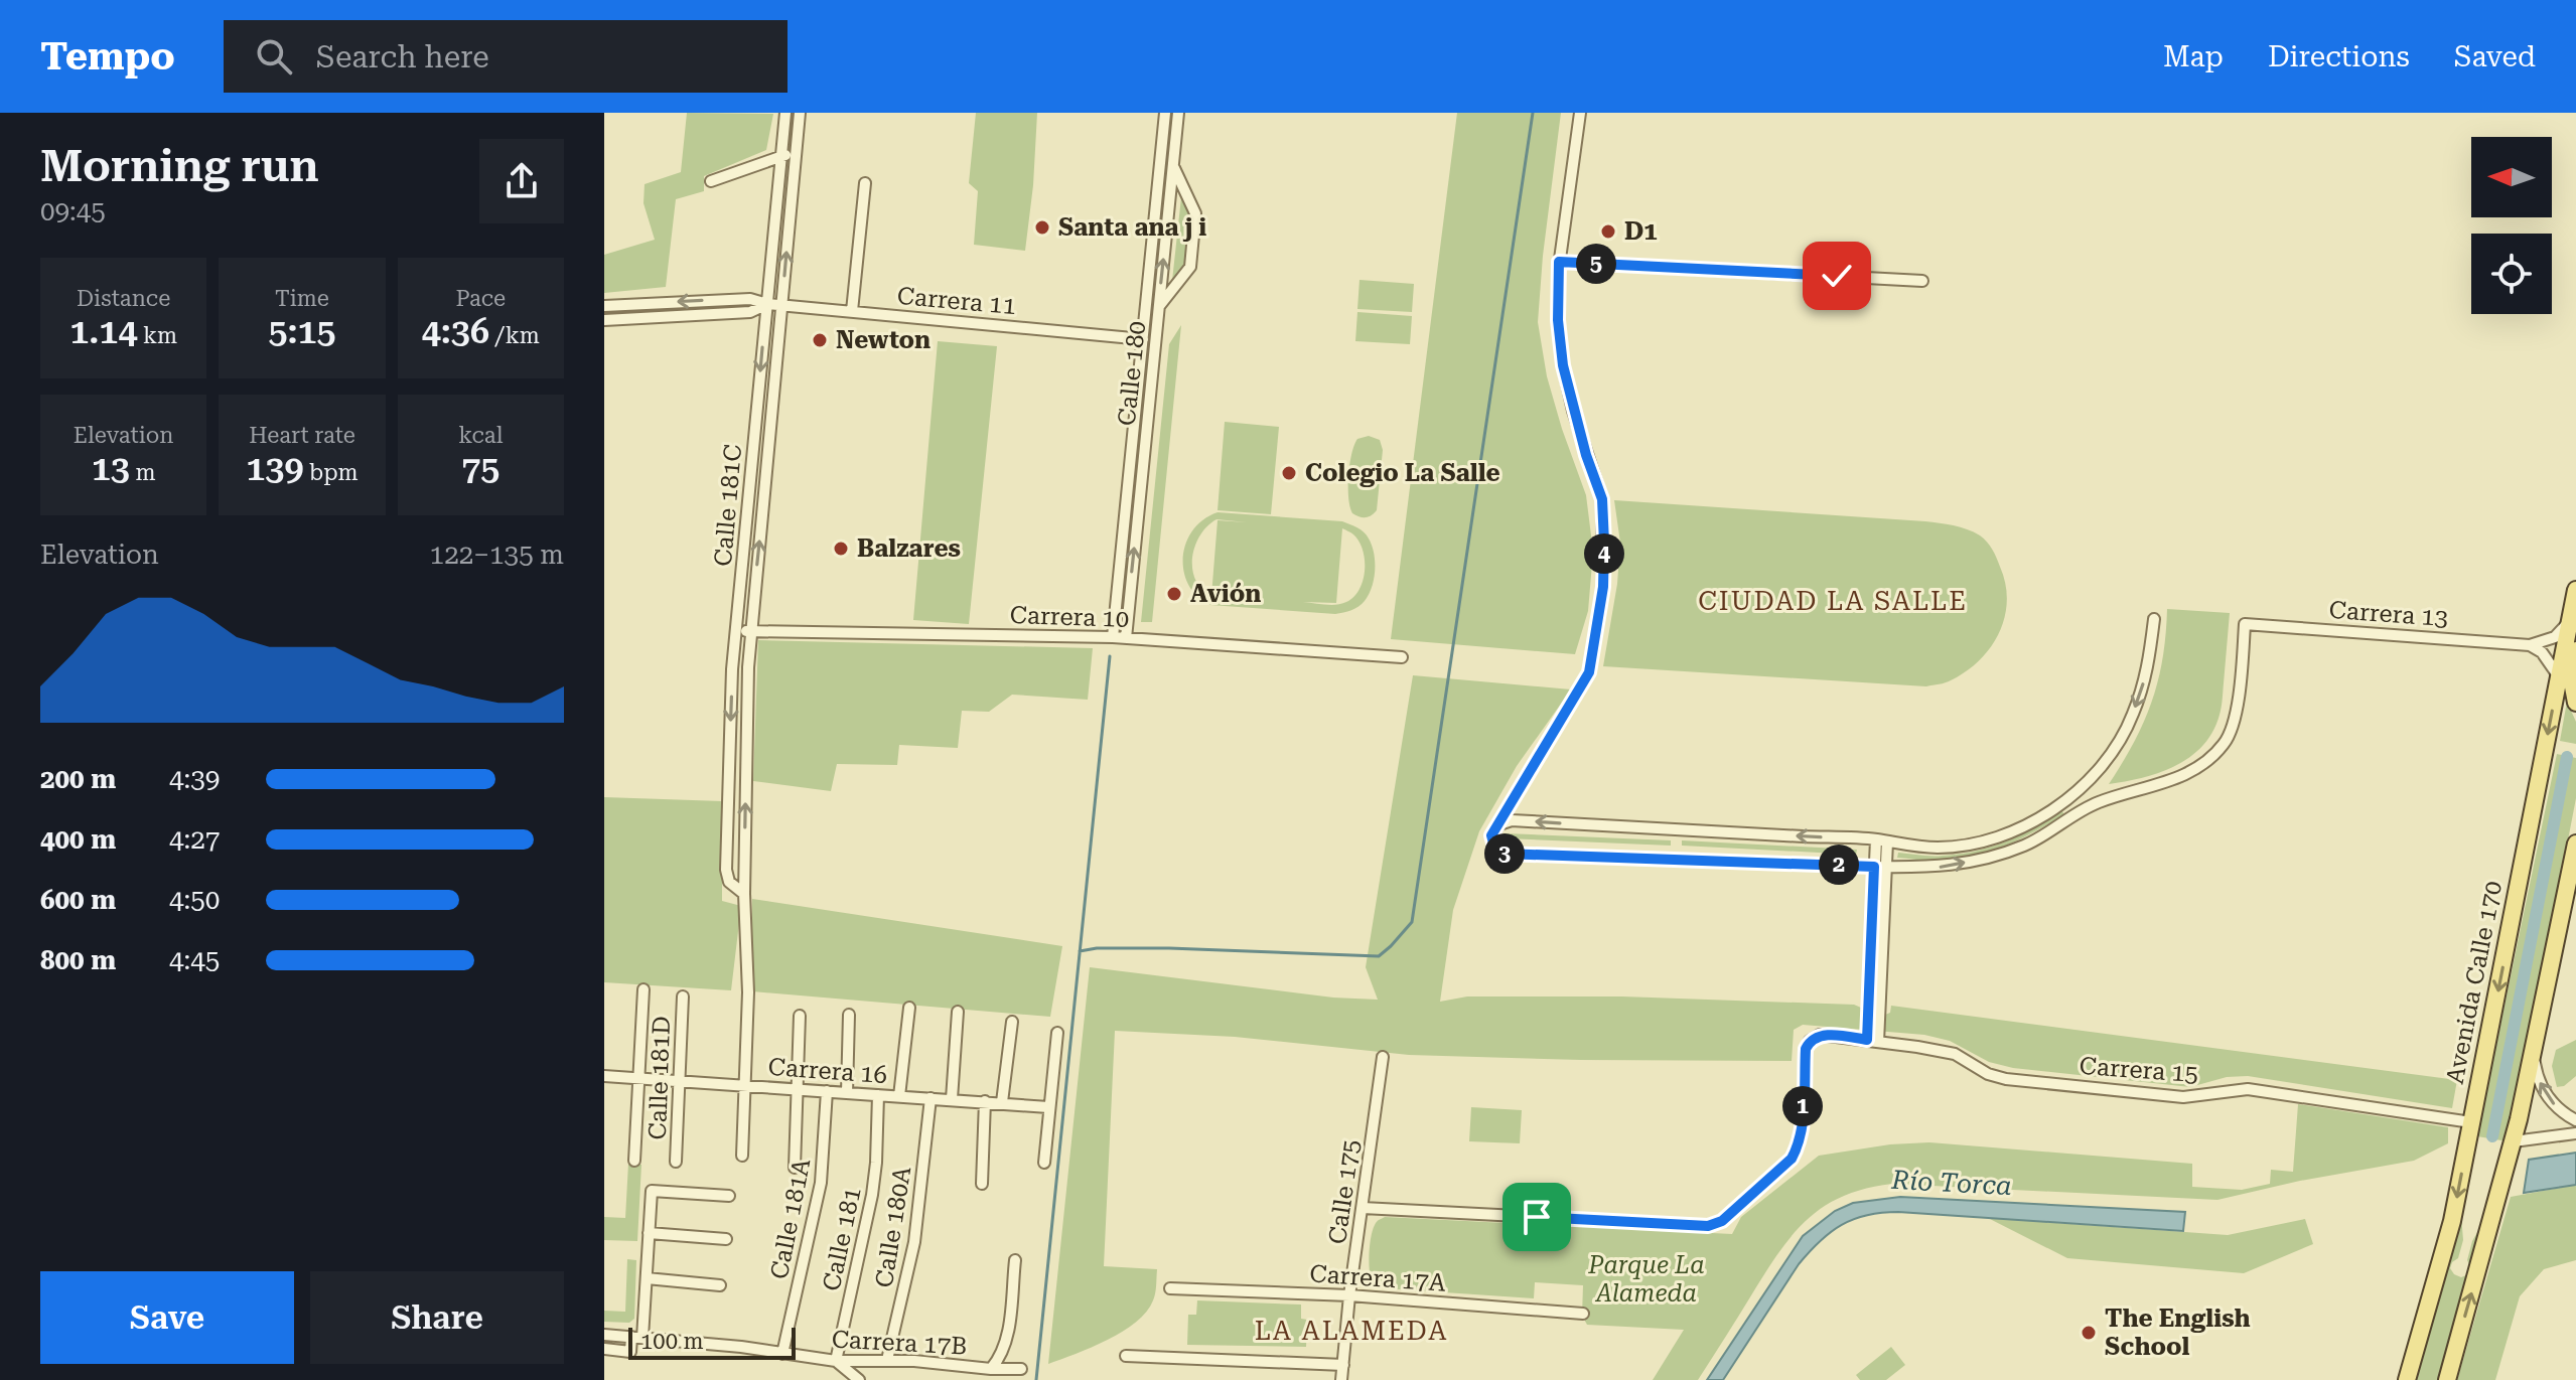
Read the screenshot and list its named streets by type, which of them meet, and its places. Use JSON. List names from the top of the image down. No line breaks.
{"streets":{"main road":["Avenida Calle 170"],"street":["Carrera 11","Calle 180","Calle 181C","Carrera 13","Carrera 10","Carrera 15","Carrera 16","Calle 181D","Calle 175","Calle 181A","Calle 180A","Calle 181","Carrera 17A","Carrera 17B"]},"crossings":[["Carrera 11","Calle 180"],["Carrera 11","Calle 181C"],["Calle 180","Carrera 10"],["Calle 181C","Carrera 10"],["Calle 181C","Carrera 16"],["Avenida Calle 170","Carrera 15"],["Carrera 15","Calle 175"],["Carrera 16","Calle 181D"],["Carrera 16","Calle 181A"],["Carrera 16","Calle 180A"],["Carrera 16","Calle 181"],["Calle 175","Carrera 17A"],["Calle 181A","Carrera 17B"],["Calle 180A","Carrera 17B"],["Calle 181","Carrera 17B"]],"districts":["CIUDAD LA SALLE","LA ALAMEDA"],"water":["Río Torca"],"parks":["Parque La Alameda"],"places":["Santa ana j i","D1","Newton","Colegio La Salle","Balzares","Avión","The English School"],"scale_bar":"100 m","north":"left","page":{"header":"Tempo","search":"Search here","nav":["Map","Directions","Saved"],"heading":["Morning run","09:45"],"pins":["5","4","3","2","1"],"stats":[["Distance","1.14 km"],["Time","5:15"],["Pace","4:36 /km"],["Elevation","13 m"],["Heart rate","139 bpm"],["kcal","75"]],"chart":["Elevation","122–135 m"],"list":[{"name":"200 m","note":"4:39"},{"name":"400 m","note":"4:27"},{"name":"600 m","note":"4:50"},{"name":"800 m","note":"4:45"}],"buttons":["Save","Share"],"scale":"100 m"}}
